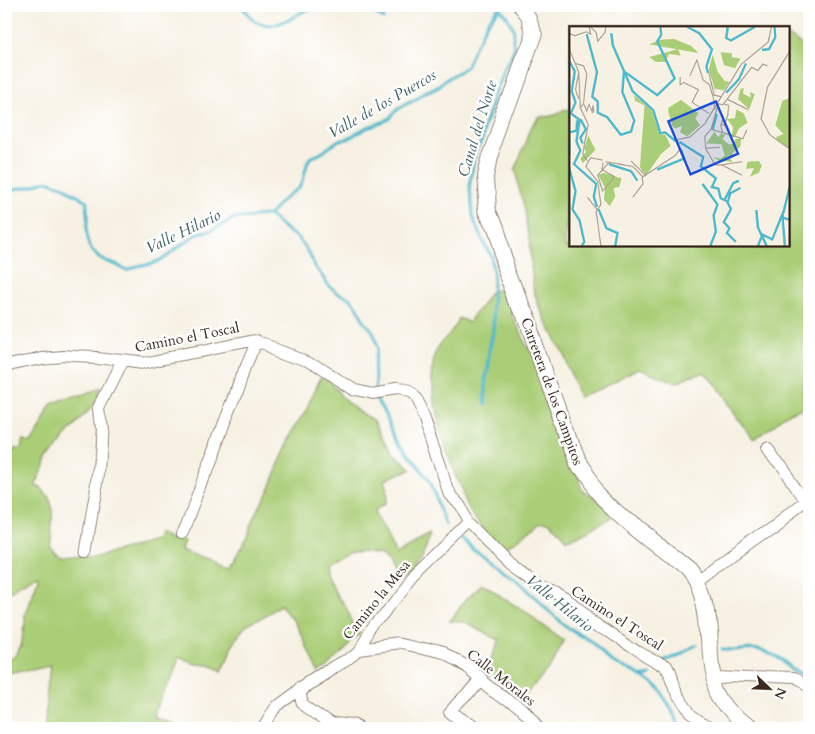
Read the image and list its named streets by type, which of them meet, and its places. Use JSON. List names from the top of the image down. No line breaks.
{"streets":{"main road":["Carretera de los Campitos"],"street":["Camino el Toscal","Camino la Mesa","Calle Morales"]},"crossings":[["Camino el Toscal","Camino la Mesa"],["Camino la Mesa","Calle Morales"]],"water":["Valle de los Puercos","Canal del Norte","Valle Hilario"],"north":"bottom right"}
